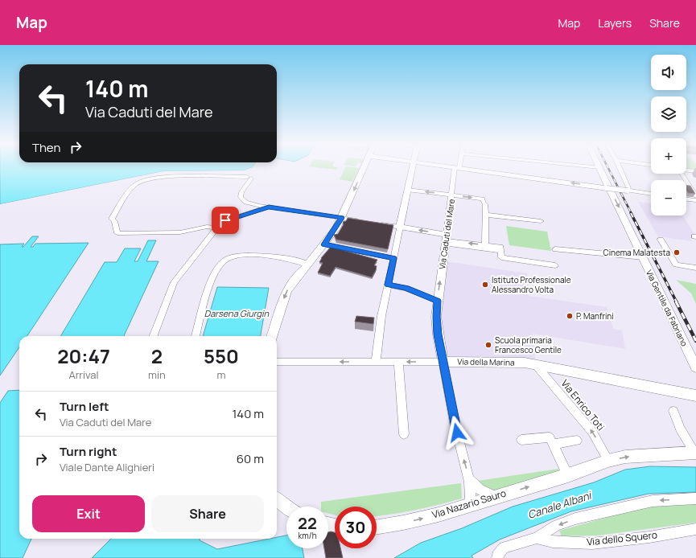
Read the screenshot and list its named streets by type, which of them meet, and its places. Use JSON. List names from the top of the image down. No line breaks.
{"streets":{"street":["Via Caduti del Mare","Via Gentile da Fabriano","Via della Marina","Via Enrico Toti","Via Nazario Sauro","Via dello Squero"]},"crossings":[["Via Caduti del Mare","Via della Marina"],["Via Caduti del Mare","Via Nazario Sauro"],["Via della Marina","Via Enrico Toti"],["Via Enrico Toti","Via Nazario Sauro"]],"one_way":["Via Enrico Toti"],"water":["Darsena Giurgin","Canale Albani"],"places":["Cinema Malatesta","Istituto Professionale Alessandro Volta","P. Manfrini","Scuola primaria Francesco Gentile"],"page":{"header":"Map","nav":["Map","Layers","Share"],"map_buttons":["+","−"],"turn":["140 m","Via Caduti del Mare"],"then":"Then","eta":["20:47","Arrival","2","min","550","m"],"list":[{"name":"Turn left","note":"Via Caduti del Mare","value":"140 m"},{"name":"Turn right","note":"Viale Dante Alighieri","value":"60 m"}],"buttons":["Exit","Share"],"speed":"22 km/h","limit":"30"}}
